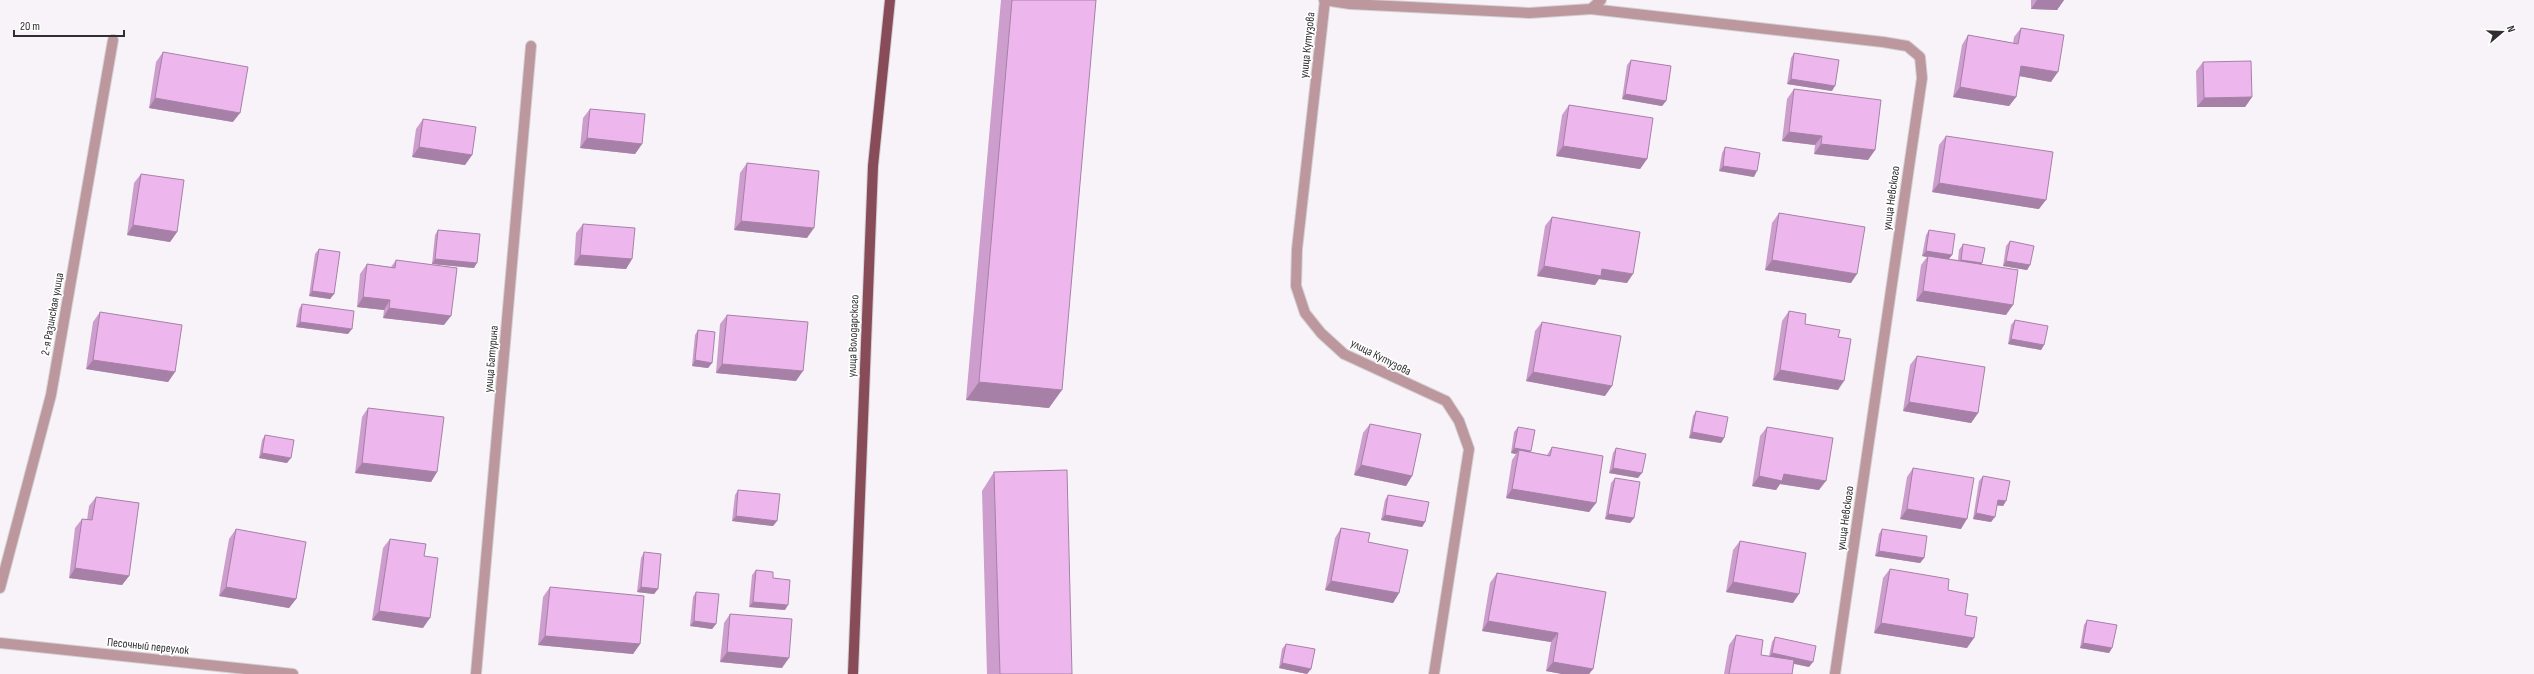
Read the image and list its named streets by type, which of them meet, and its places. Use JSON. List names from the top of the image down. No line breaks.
{"streets":{"main road":["улица Володарского"],"street":["улица Кутузова","улица Невского","2-я Разинская улица","улица Батурина","Песочный переулок"]},"crossings":[["улица Кутузова","улица Невского"]],"scale_bar":"20 m","north":"right"}
